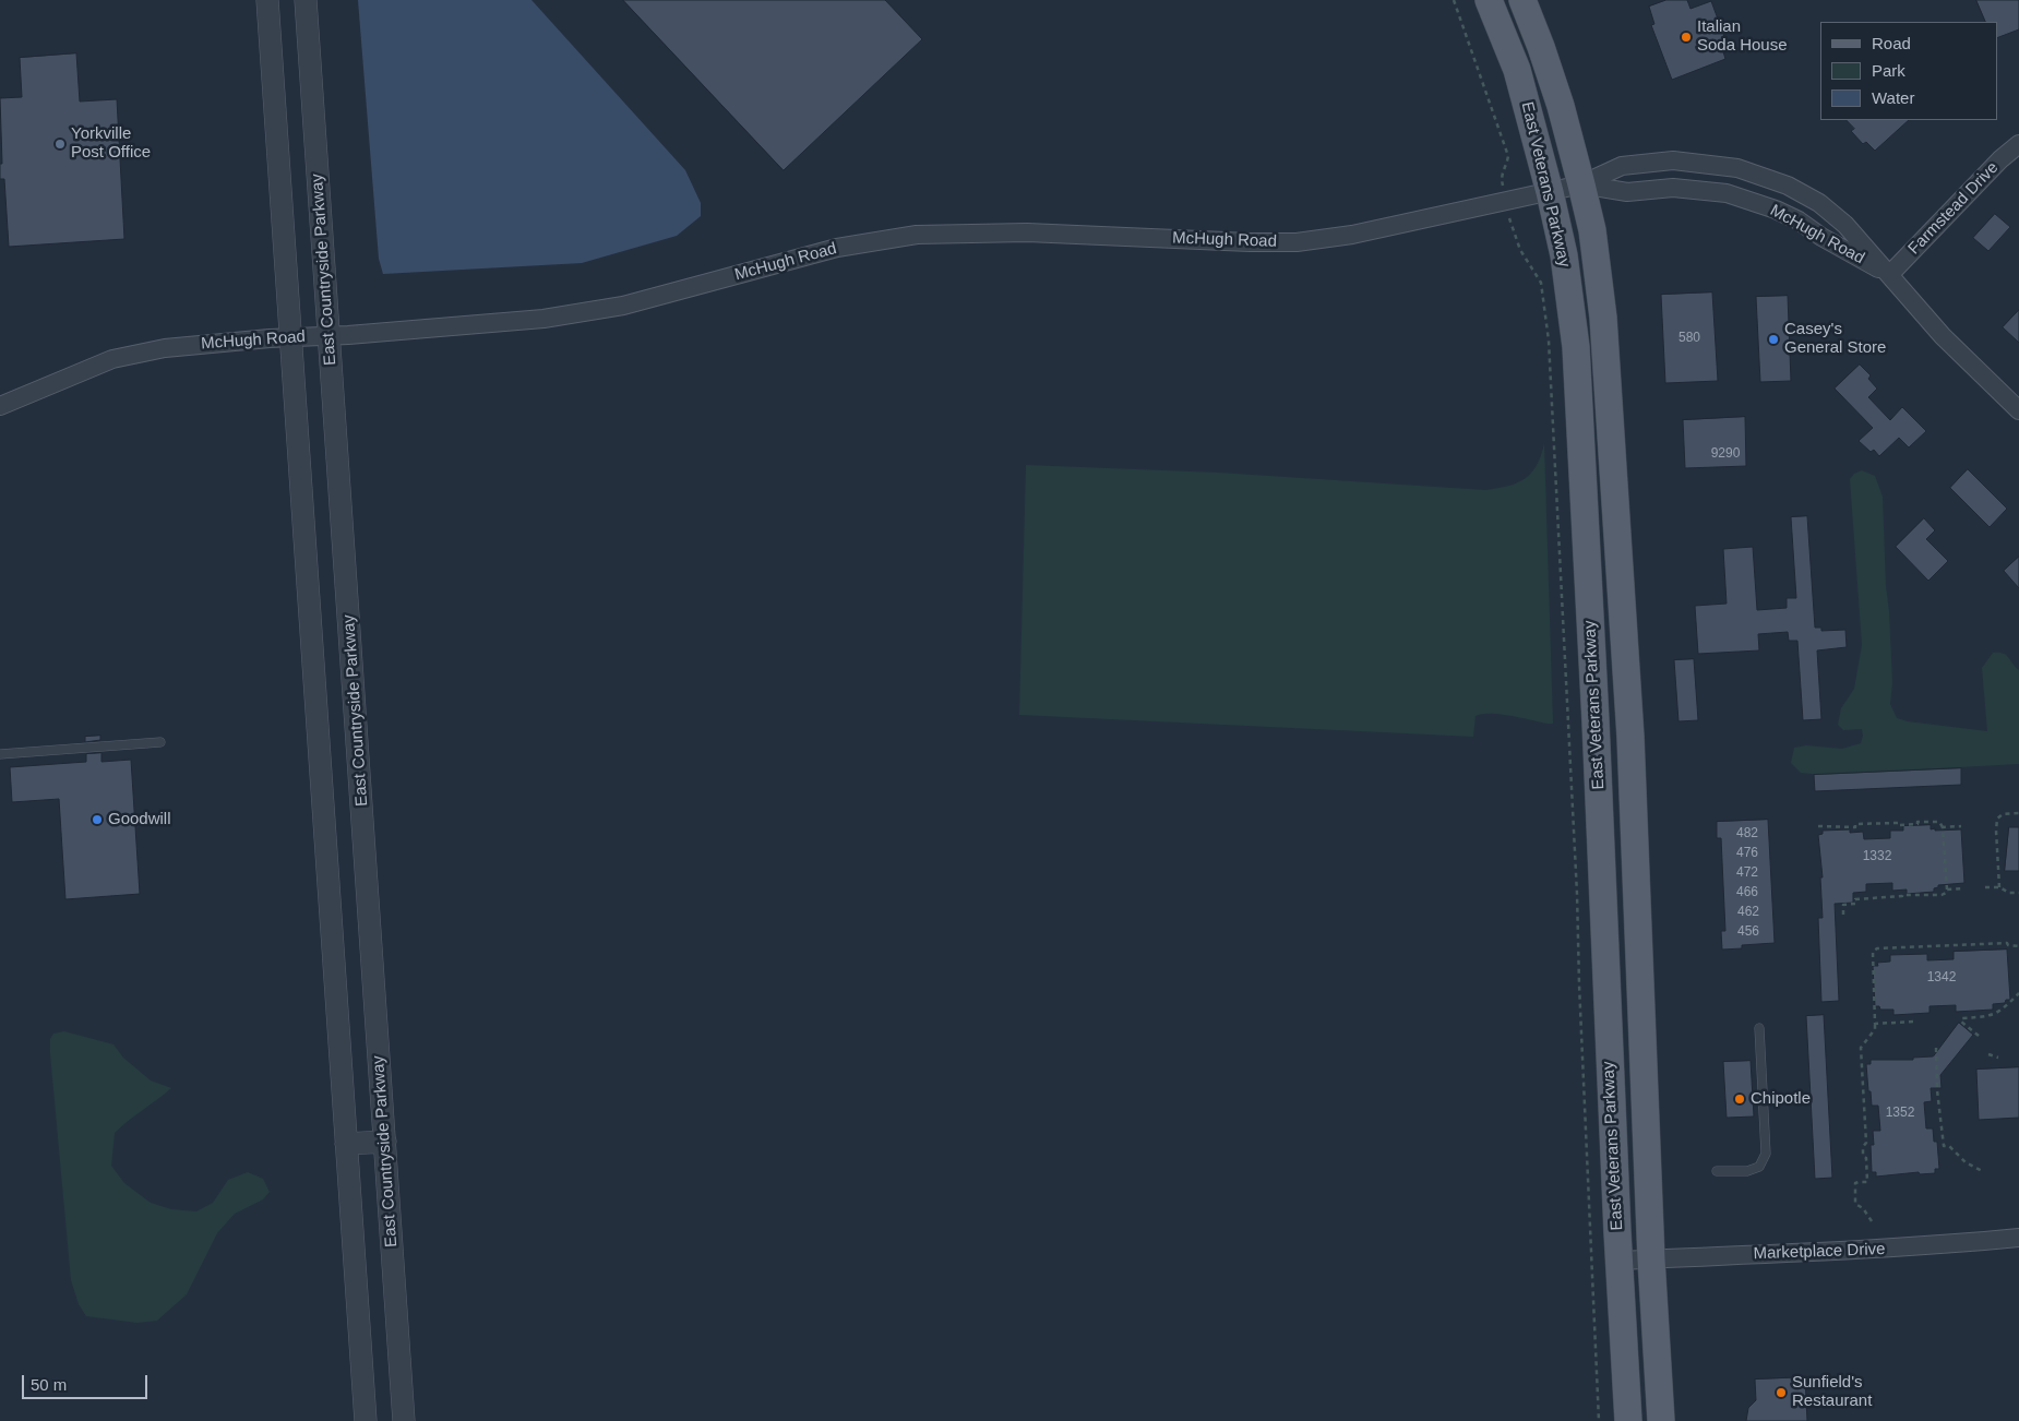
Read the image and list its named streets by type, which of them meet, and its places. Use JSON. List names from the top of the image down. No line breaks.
{"streets":{"main road":["East Veterans Parkway"],"street":["Farmstead Drive","McHugh Road","East Countryside Parkway","Marketplace Drive"]},"crossings":[["East Veterans Parkway","McHugh Road"],["East Veterans Parkway","Marketplace Drive"],["Farmstead Drive","McHugh Road"],["McHugh Road","East Countryside Parkway"]],"places":["Italian Soda House","Yorkville Post Office","Casey's General Store","Goodwill","Chipotle","Sunfield's Restaurant"],"house_numbers":["580","9290","482","476","1332","472","466","462","456","1342","1352"],"legend":["Road","Park","Water"],"scale_bar":"50 m"}
